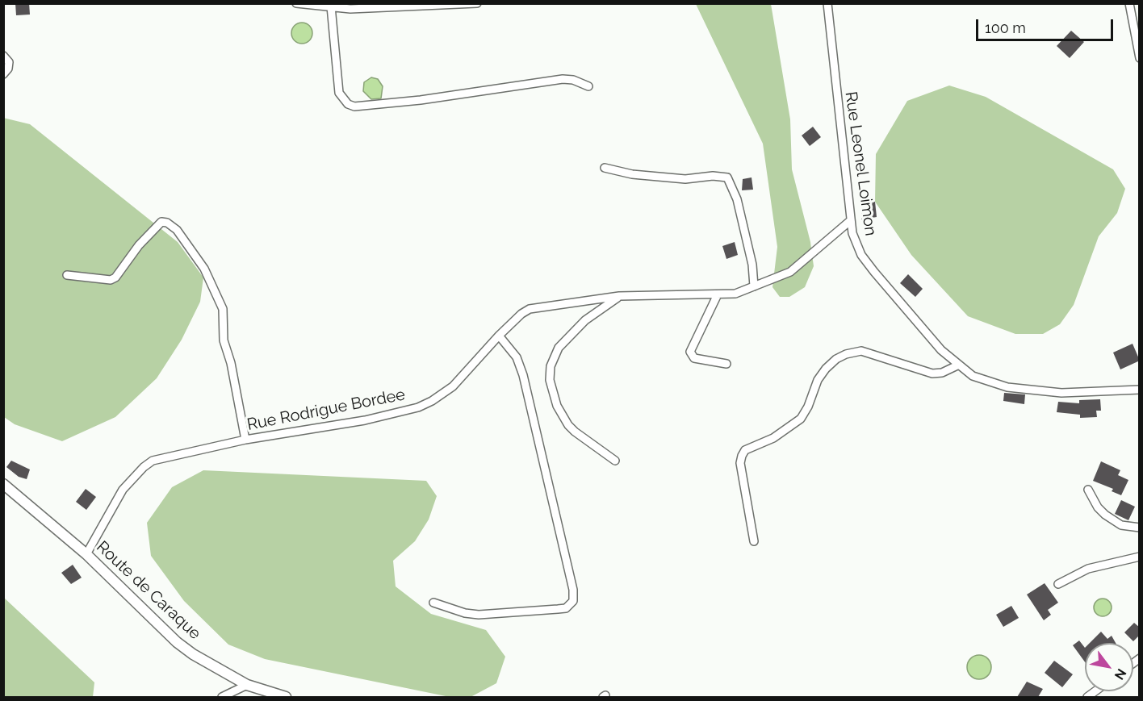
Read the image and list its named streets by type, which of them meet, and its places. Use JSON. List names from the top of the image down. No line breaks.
{"streets":{"street":["Rue Leonel Loimon","Rue Rodrigue Bordee","Route de Caraque"]},"crossings":[["Rue Leonel Loimon","Rue Rodrigue Bordee"],["Rue Rodrigue Bordee","Route de Caraque"]],"scale_bar":"100 m","north":"bottom right"}
